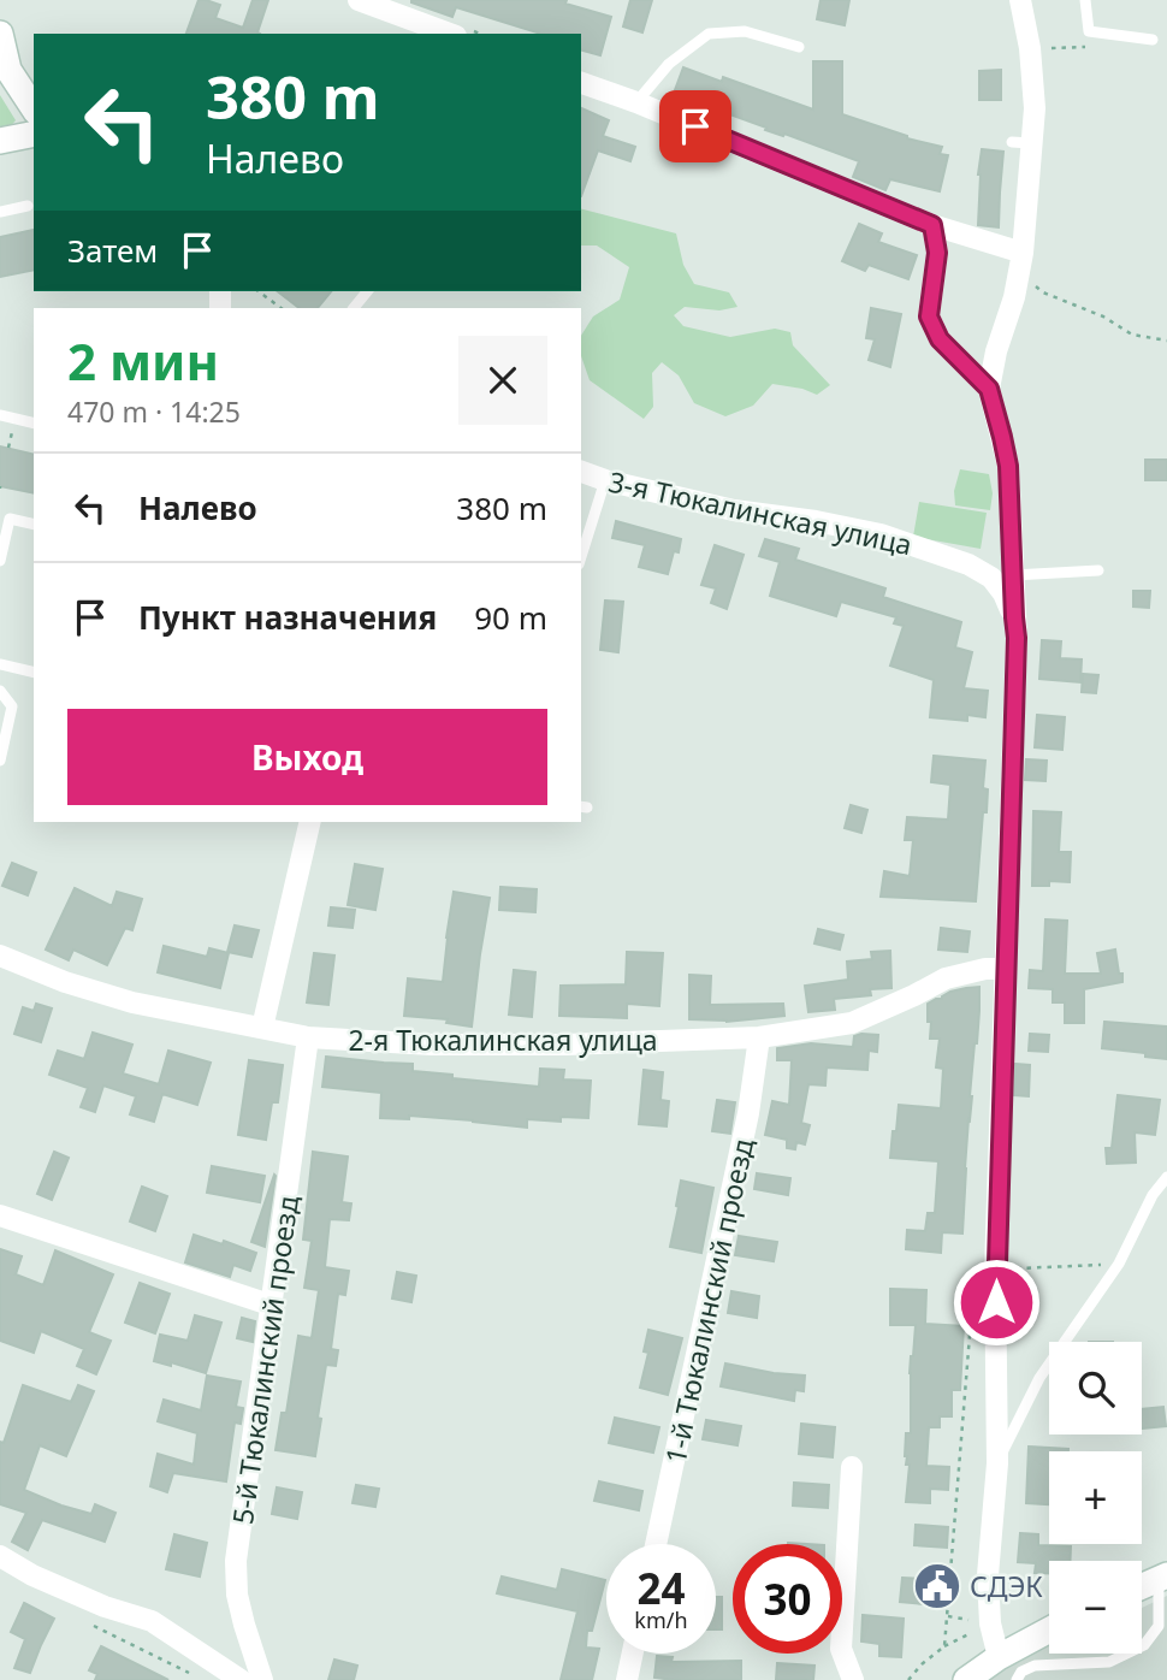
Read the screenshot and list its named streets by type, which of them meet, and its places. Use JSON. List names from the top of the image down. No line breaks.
{"streets":{"street":["3-я Тюкалинская улица","2-я Тюкалинская улица","1-й Тюкалинский проезд","5-й Тюкалинский проезд"]},"crossings":[["2-я Тюкалинская улица","1-й Тюкалинский проезд"],["2-я Тюкалинская улица","5-й Тюкалинский проезд"]],"places":{"public building":["СДЭК"]},"page":{"turn":["380 m","Налево"],"then":"Затем","heading":["2 мин","470 m · 14:25"],"list":[{"name":"Налево","value":"380 m"},{"name":"Пункт назначения","value":"90 m"}],"buttons":"Выход","map_buttons":["+","−"],"speed":"24 km/h","limit":"30"}}
